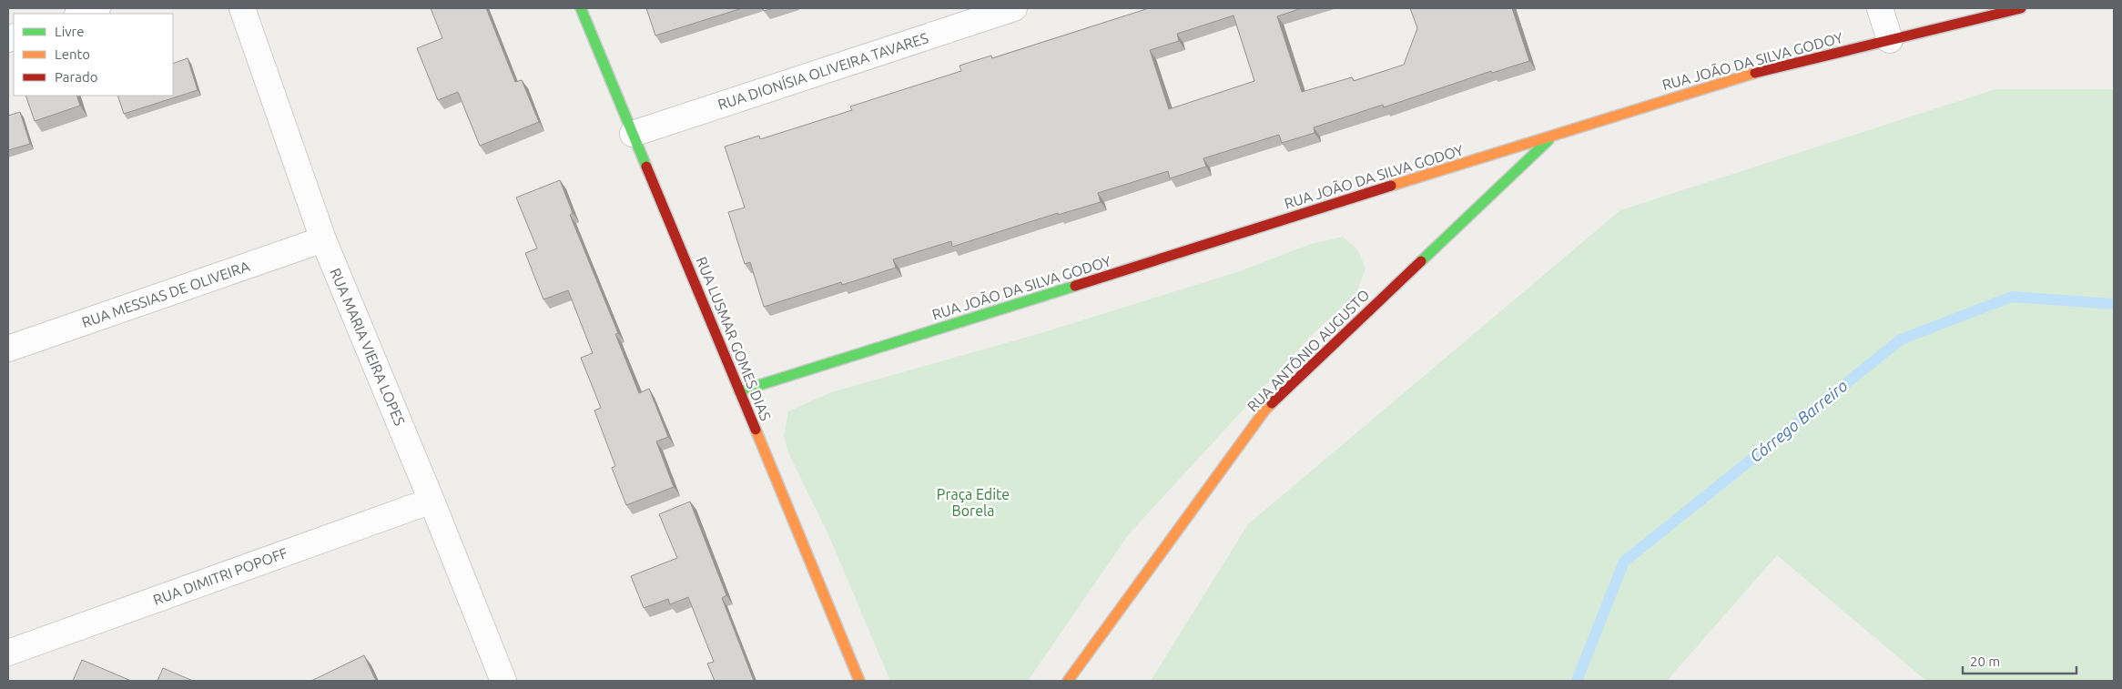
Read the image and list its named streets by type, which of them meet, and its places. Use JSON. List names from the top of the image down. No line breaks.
{"streets":{"street":["RUA JOÃO DA SILVA GODOY","RUA DIONÍSIA OLIVEIRA TAVARES","RUA MESSIAS DE OLIVEIRA","RUA LUSMAR GOMES DIAS","RUA MARIA VIEIRA LOPES","RUA ANTÔNIO AUGUSTO","RUA DIMITRI POPOFF"]},"crossings":[["RUA JOÃO DA SILVA GODOY","RUA LUSMAR GOMES DIAS"],["RUA JOÃO DA SILVA GODOY","RUA ANTÔNIO AUGUSTO"],["RUA DIONÍSIA OLIVEIRA TAVARES","RUA LUSMAR GOMES DIAS"],["RUA MESSIAS DE OLIVEIRA","RUA MARIA VIEIRA LOPES"],["RUA MARIA VIEIRA LOPES","RUA DIMITRI POPOFF"]],"water":["Córrego Barreiro"],"parks":["Praça Edite Borela"],"legend":["Livre","Lento","Parado"],"scale_bar":"20 m"}
